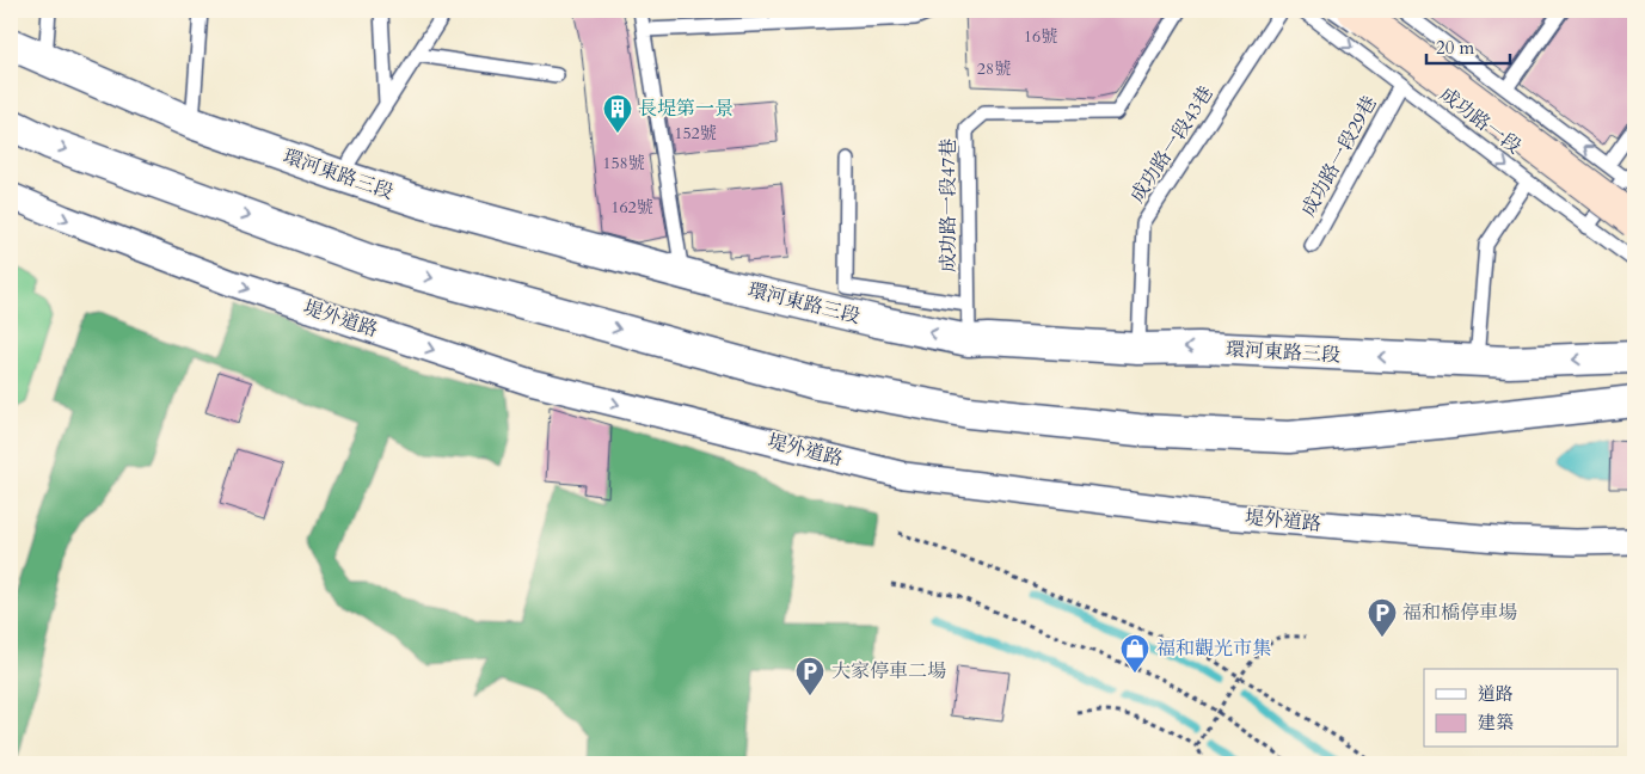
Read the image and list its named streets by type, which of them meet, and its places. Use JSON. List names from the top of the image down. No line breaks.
{"streets":{"street":["環河東路三段","堤外道路"],"lane":["成功路一段","成功路一段43巷","成功路一段29巷","成功路一段47巷"]},"crossings":[["成功路一段","成功路一段29巷"],["成功路一段43巷","環河東路三段"],["環河東路三段","成功路一段47巷"]],"places":{"building":["長堤第一景"],"parking":["福和橋停車場","大家停車二場"],"shop":["福和觀光市集"]},"house_numbers":["16號","28號","152號","158號","162號"],"legend":["道路","建築"],"scale_bar":"20 m"}
